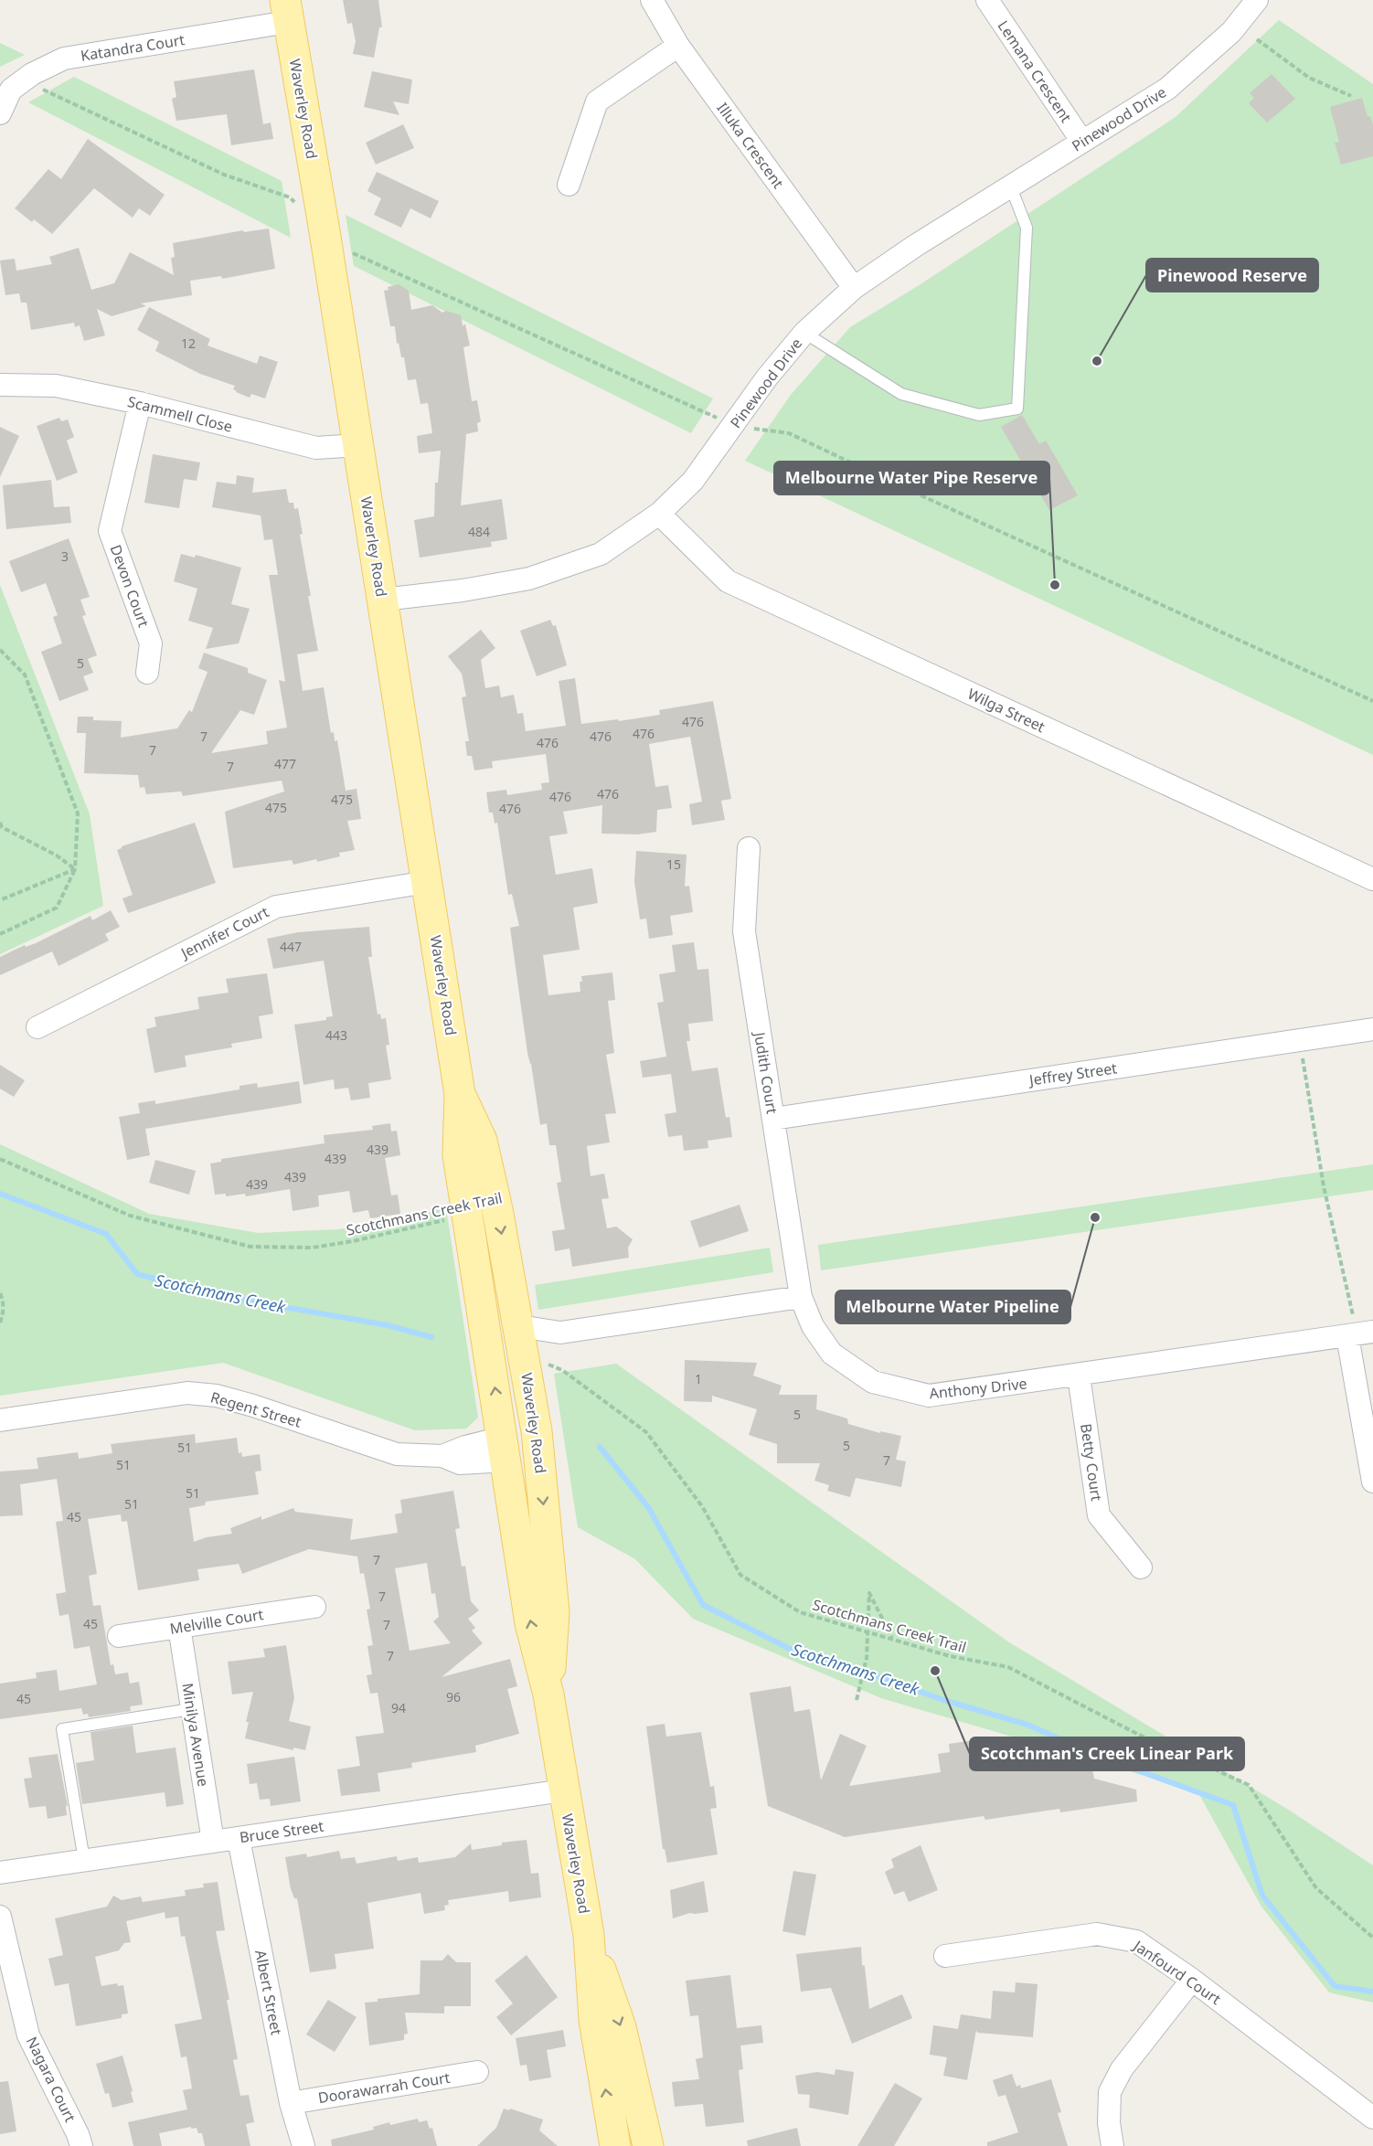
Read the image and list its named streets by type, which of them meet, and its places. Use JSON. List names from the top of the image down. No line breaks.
{"streets":{"main road":["Waverley Road"],"street":["Katandra Court","Lemana Crescent","Pinewood Drive","Illuka Crescent","Scammell Close","Devon Court","Wilga Street","Jennifer Court","Judith Court","Jeffrey Street","Anthony Drive","Regent Street","Betty Court","Melville Court","Minilya Avenue","Bruce Street","Janfourd Court","Albert Street","Nagara Court","Doorawarrah Court"],"path":["Scotchmans Creek Trail"]},"crossings":[["Katandra Court","Waverley Road"],["Lemana Crescent","Pinewood Drive"],["Waverley Road","Pinewood Drive"],["Waverley Road","Scammell Close"],["Waverley Road","Jennifer Court"],["Waverley Road","Scotchmans Creek Trail"],["Waverley Road","Regent Street"],["Waverley Road","Bruce Street"],["Pinewood Drive","Illuka Crescent"],["Pinewood Drive","Wilga Street"],["Scammell Close","Devon Court"],["Judith Court","Jeffrey Street"],["Judith Court","Anthony Drive"],["Anthony Drive","Betty Court"],["Melville Court","Minilya Avenue"],["Minilya Avenue","Bruce Street"],["Bruce Street","Albert Street"],["Albert Street","Doorawarrah Court"]],"water":["Scotchmans Creek"],"places":["Pinewood Reserve","Melbourne Water Pipe Reserve","Melbourne Water Pipeline","Scotchman's Creek Linear Park"],"house_numbers":["12","484","3","5","476","476","7","476","476","7","477","7","476","476","475","475","476","15","447","443","439","439","439","439","1","5","5","51","7","51","51","51","45","7","7","45","7","7","96","45","94"]}
